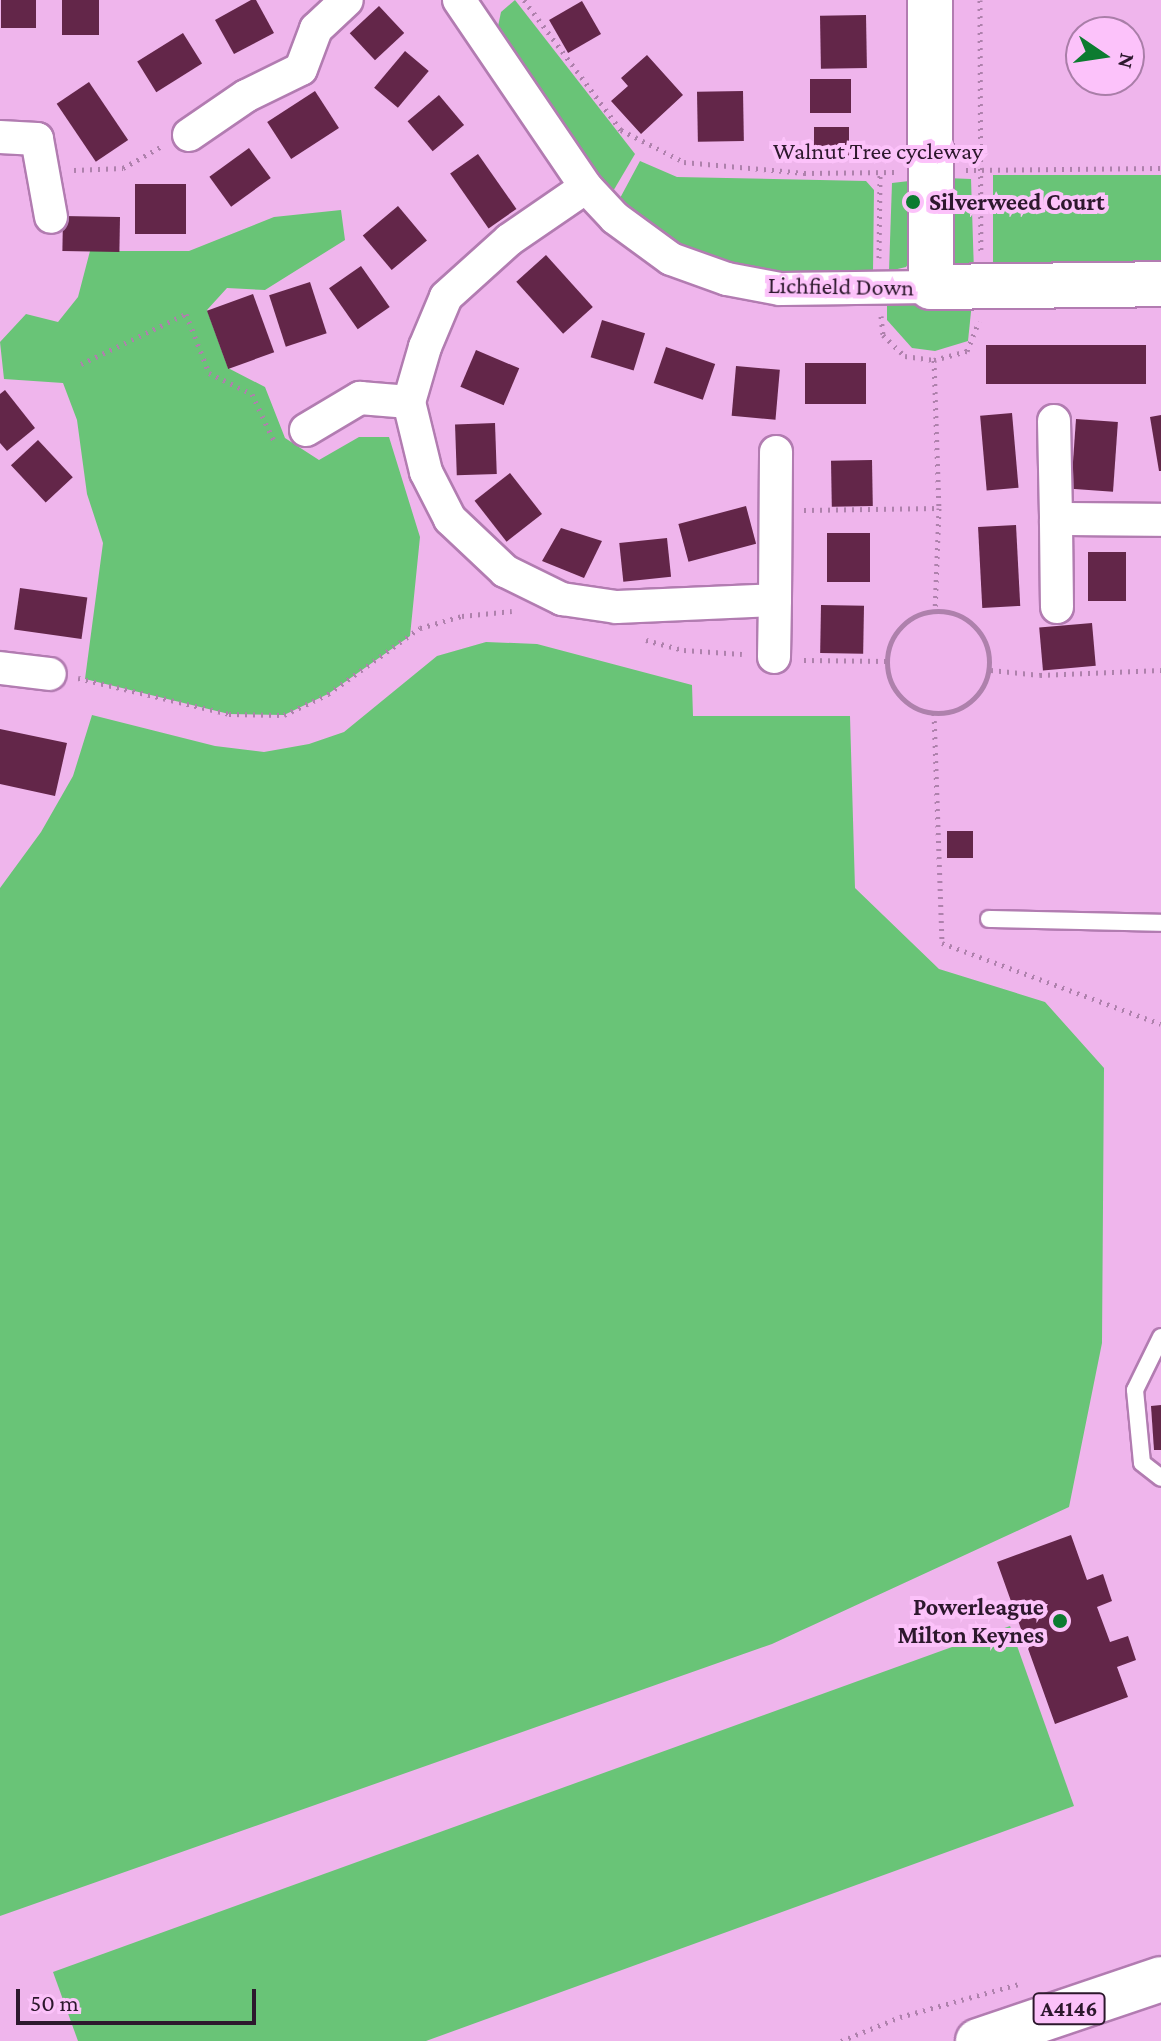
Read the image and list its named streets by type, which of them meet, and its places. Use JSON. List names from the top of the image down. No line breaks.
{"streets":{"main road":["Lichfield Down","A4146"],"path":["Walnut Tree cycleway"]},"places":["Silverweed Court","Powerleague Milton Keynes"],"scale_bar":"50 m","north":"right"}
